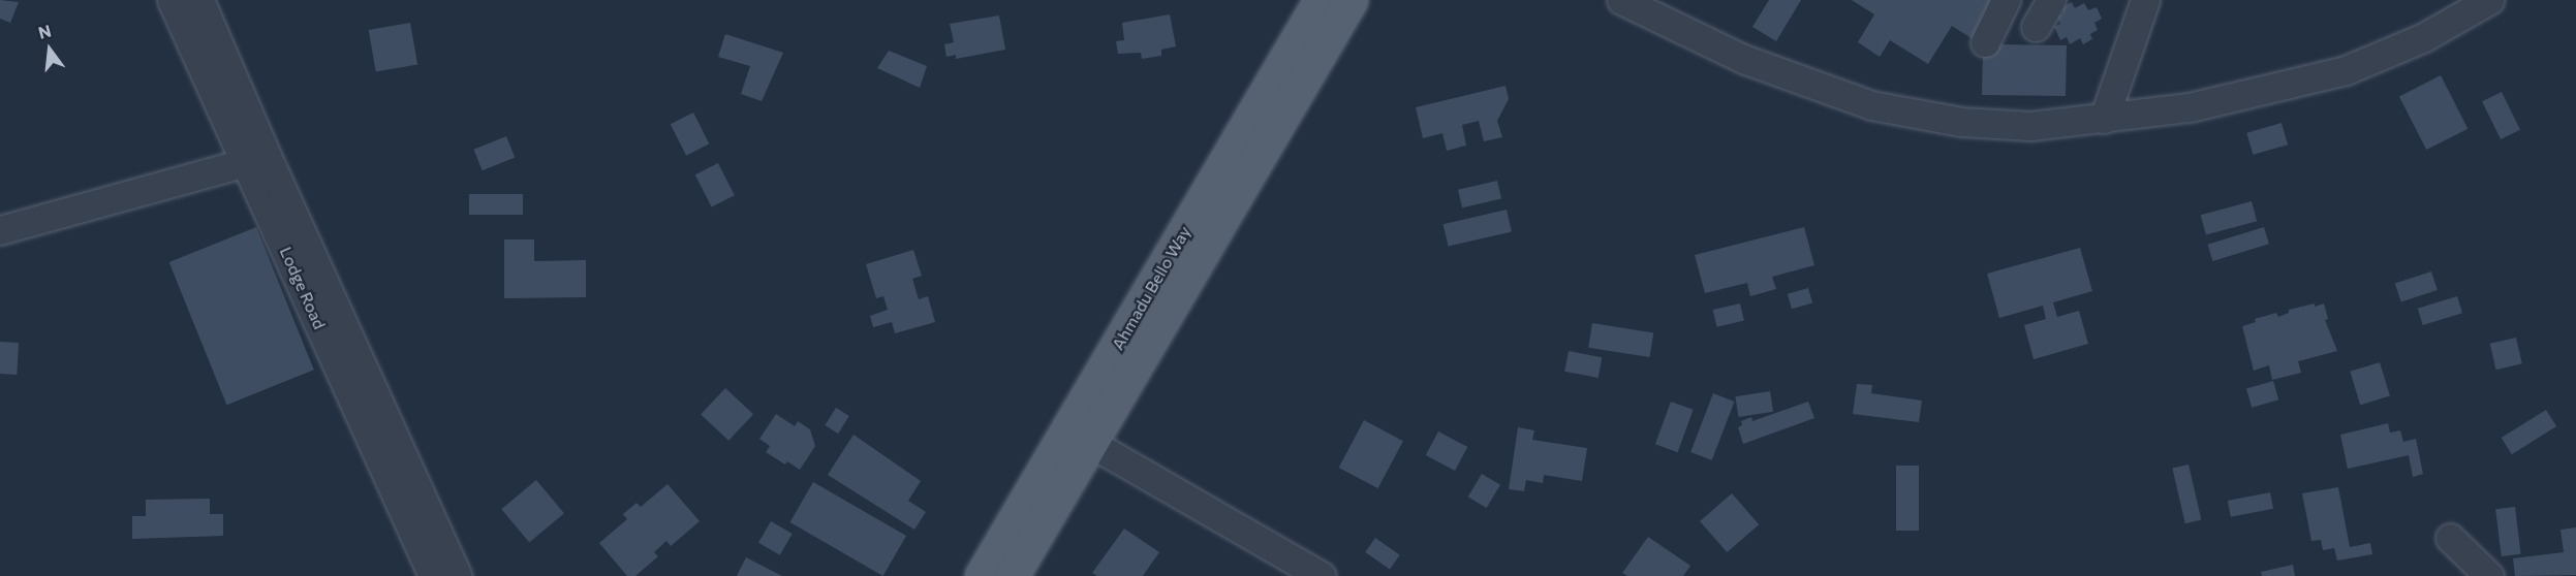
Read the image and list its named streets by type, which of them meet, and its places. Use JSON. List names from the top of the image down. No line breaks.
{"streets":{"main road":["Ahmadu Bello Way"],"street":["Lodge Road"]},"north":"top"}
